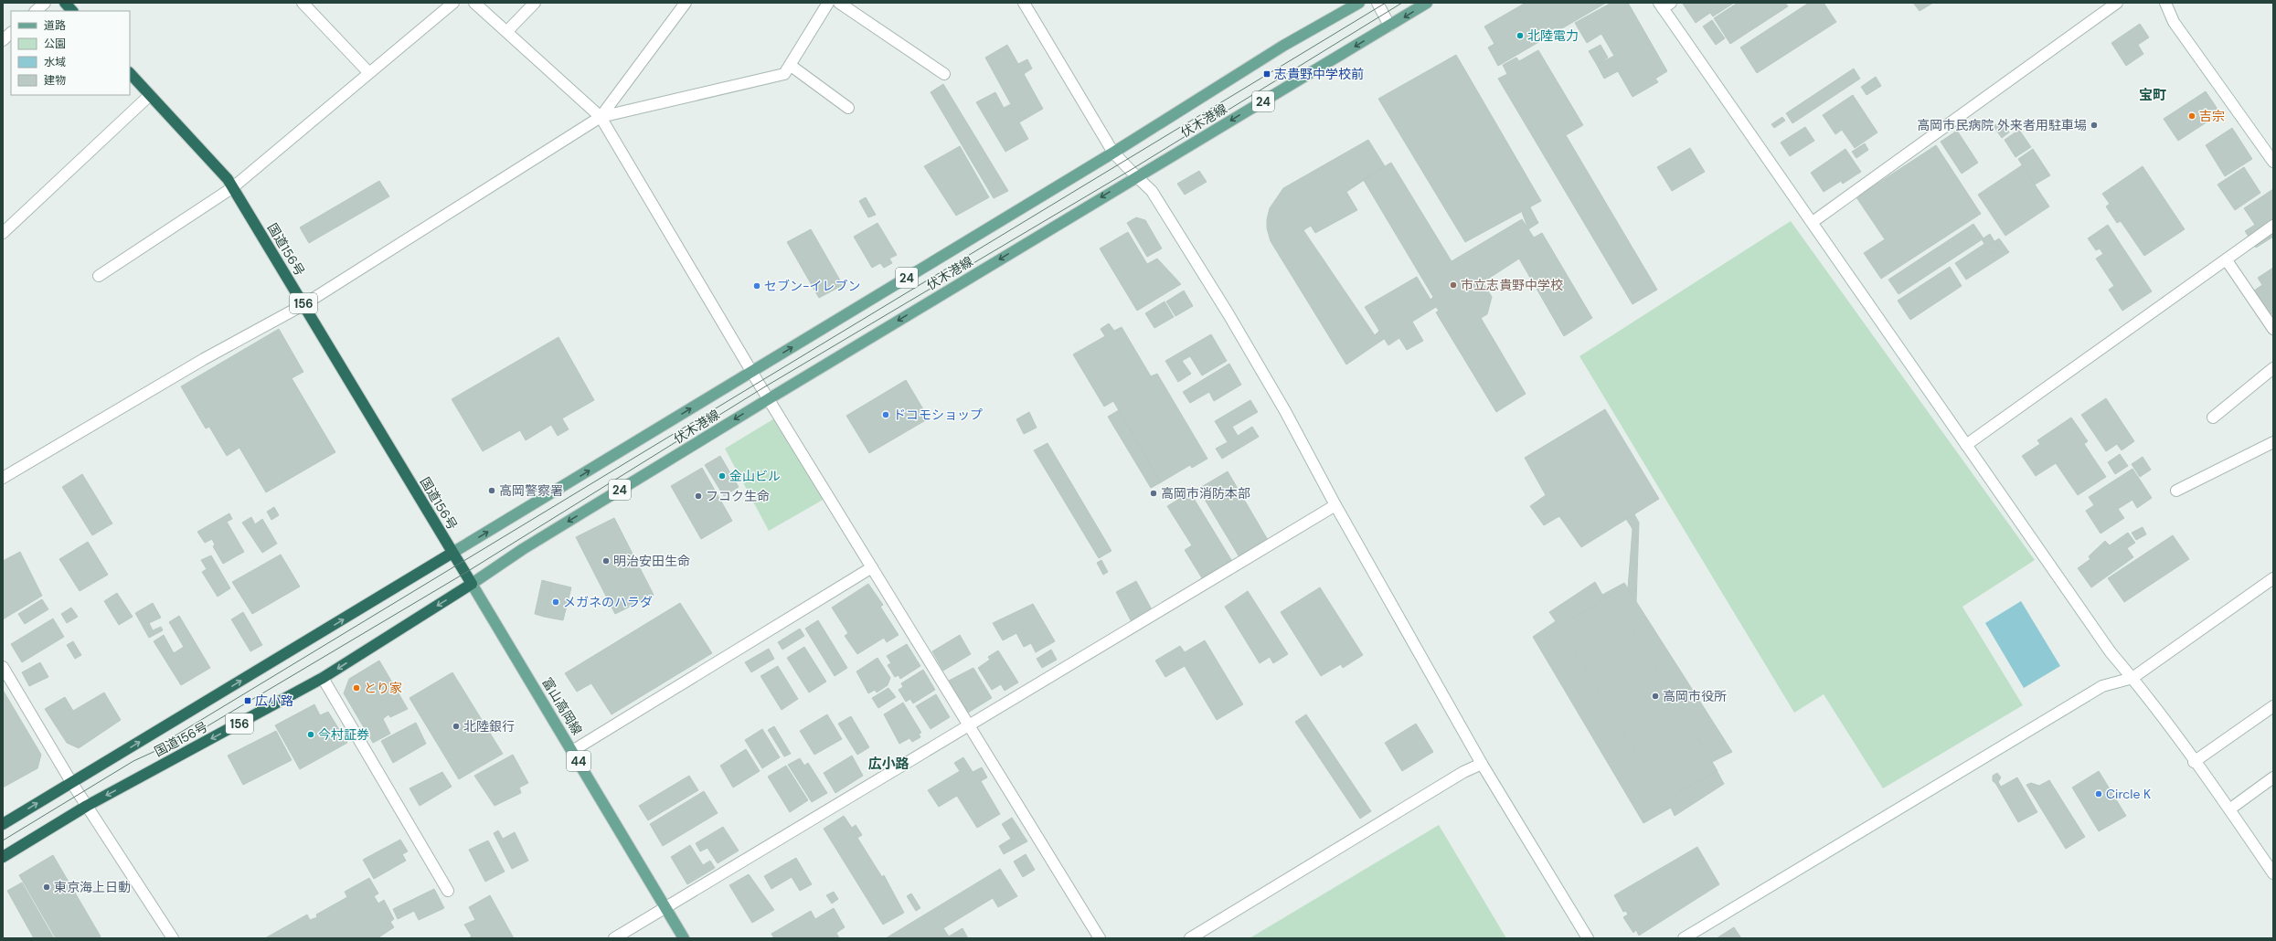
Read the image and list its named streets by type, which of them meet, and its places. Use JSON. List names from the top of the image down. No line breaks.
{"streets":{"highway":["国道156号","156"],"main road":["24","伏木港線","富山高岡線","44"]},"crossings":[["伏木港線","国道156号"],["伏木港線","富山高岡線"],["国道156号","富山高岡線"]],"districts":["宝町","広小路"],"places":{"other":["北陸電力","吉宗","高岡市民病院 外来者用駐車場","市立志貴野中学校","セブン-イレブン","ドコモショップ","金山ビル","高岡警察署","高岡市消防本部","フコク生命","明治安田生命","メガネのハラダ","とり家","高岡市役所","北陸銀行","今村証券","Circle K","東京海上日動"],"transit":["志貴野中学校前","広小路"]},"legend":["道路","公園","水域","建物"]}
